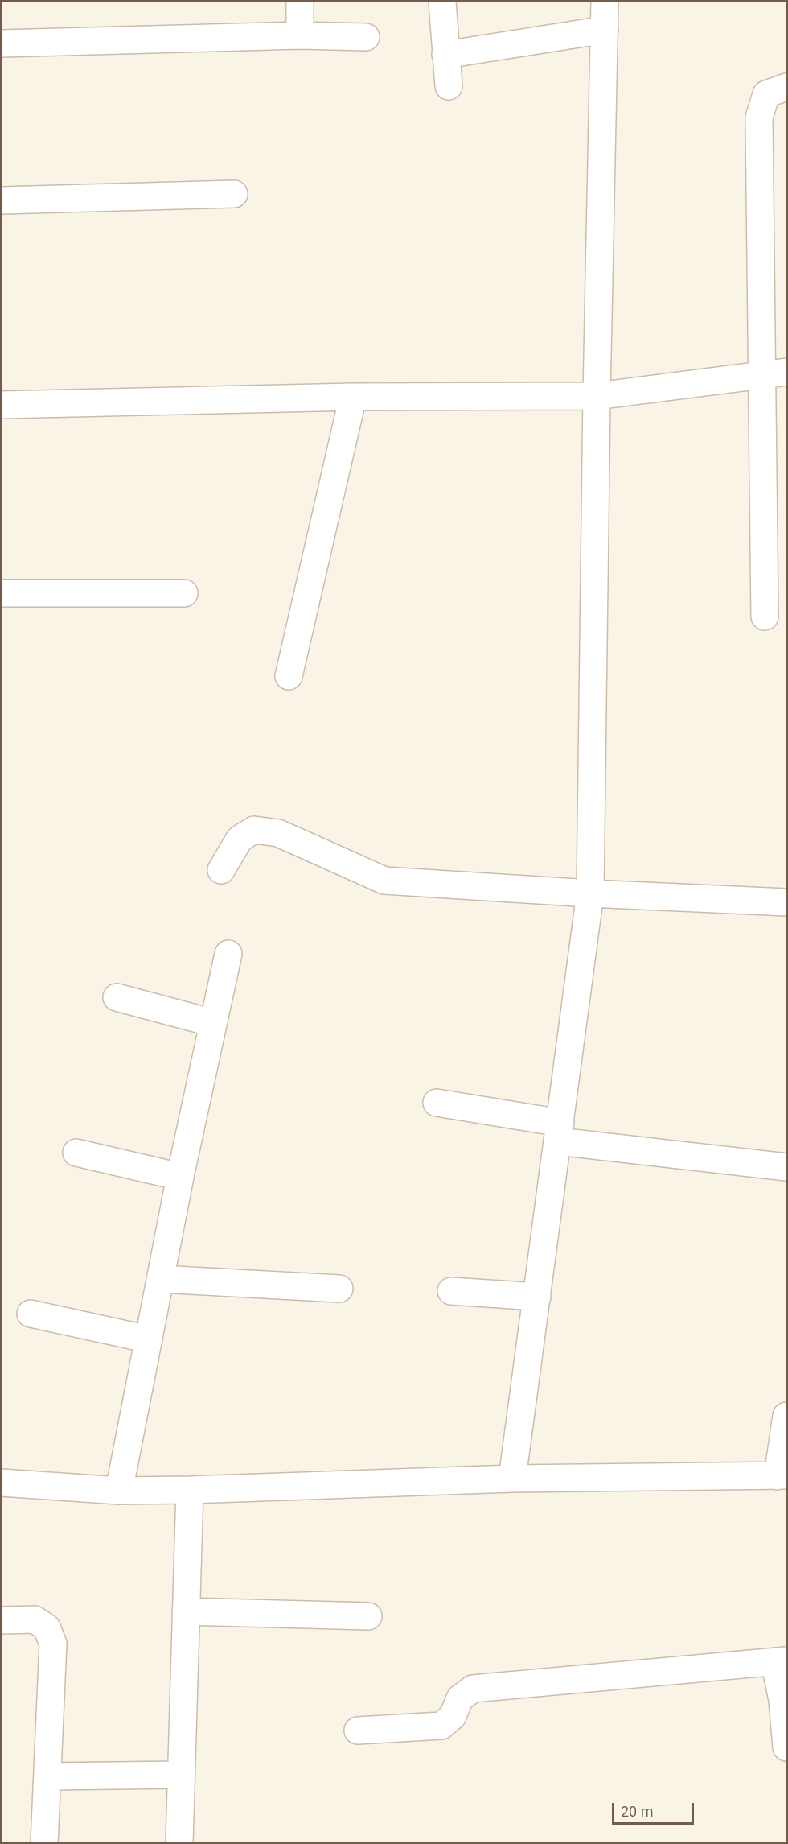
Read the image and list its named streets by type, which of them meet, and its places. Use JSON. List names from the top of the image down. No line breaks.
{"scale_bar":"20 m"}
